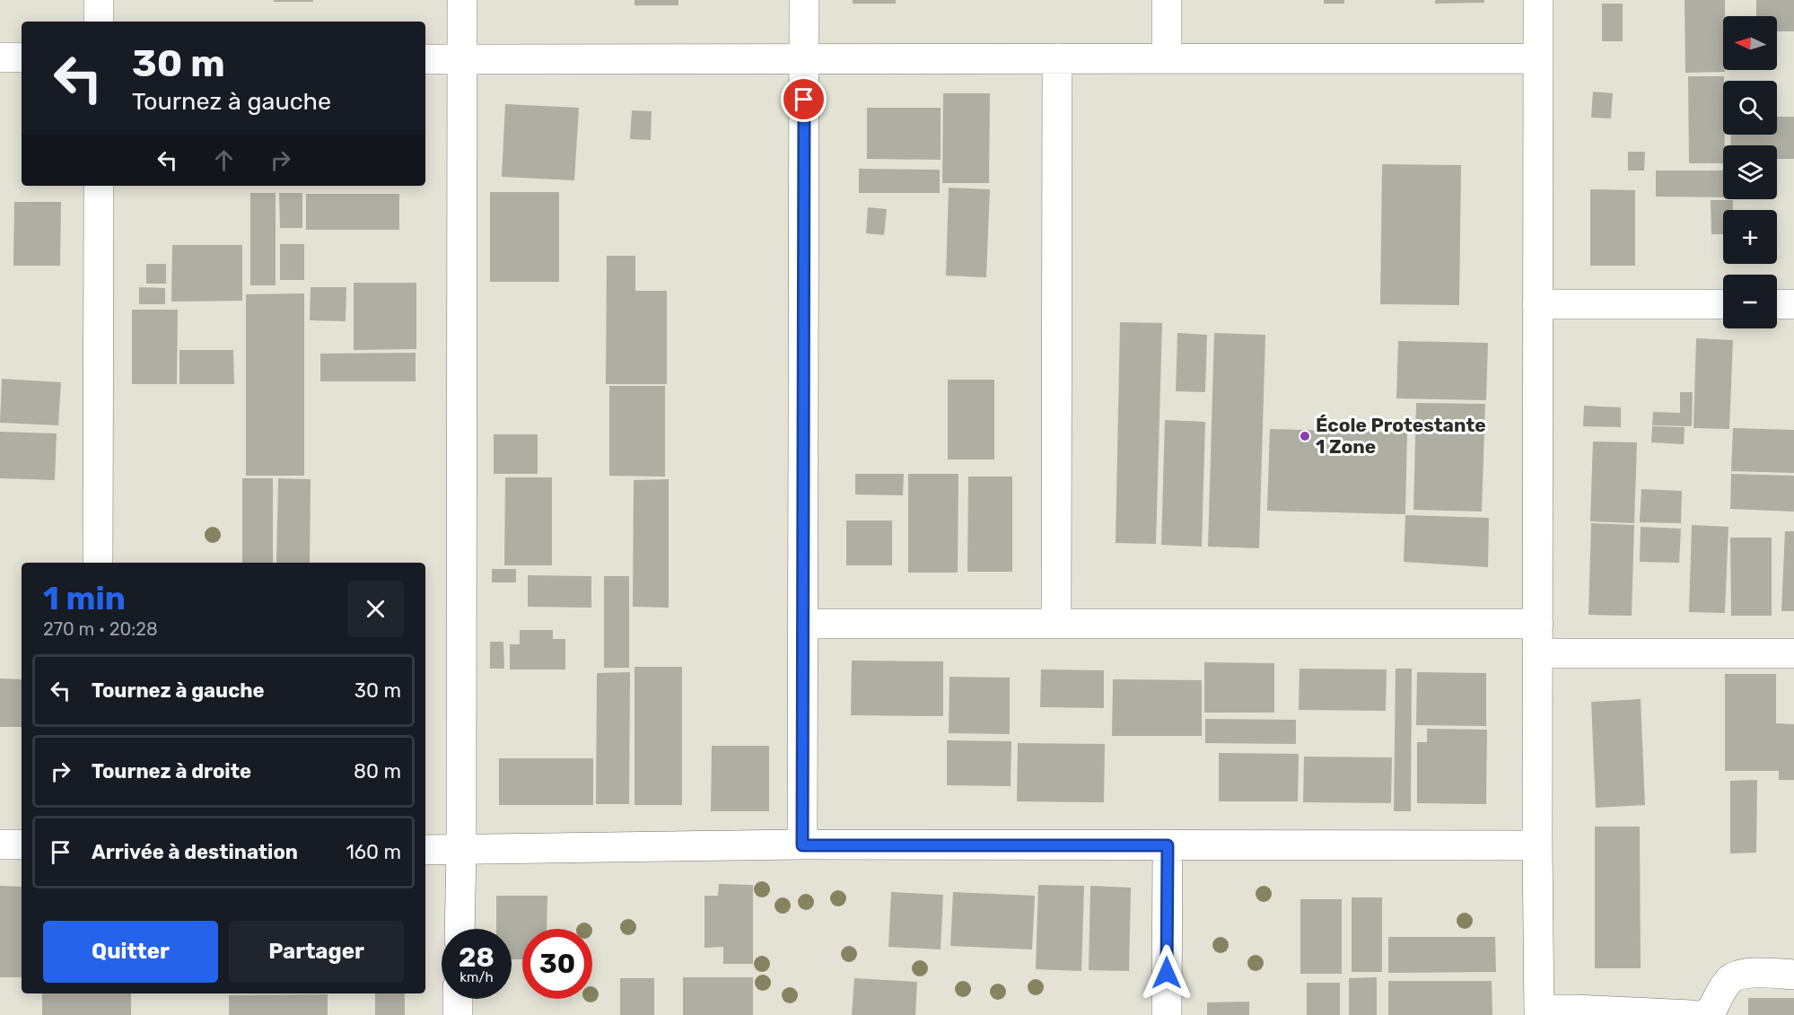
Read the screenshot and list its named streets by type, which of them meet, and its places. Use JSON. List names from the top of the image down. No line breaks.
{"places":["École Protestante 1 Zone"],"north":"left","page":{"map_buttons":["+","−"],"turn":["30 m","Tournez à gauche"],"heading":["1 min","270 m · 20:28"],"list":[{"name":"Tournez à gauche","value":"30 m"},{"name":"Tournez à droite","value":"80 m"},{"name":"Arrivée à destination","value":"160 m"}],"buttons":["Quitter","Partager"],"speed":"28 km/h","limit":"30"}}
